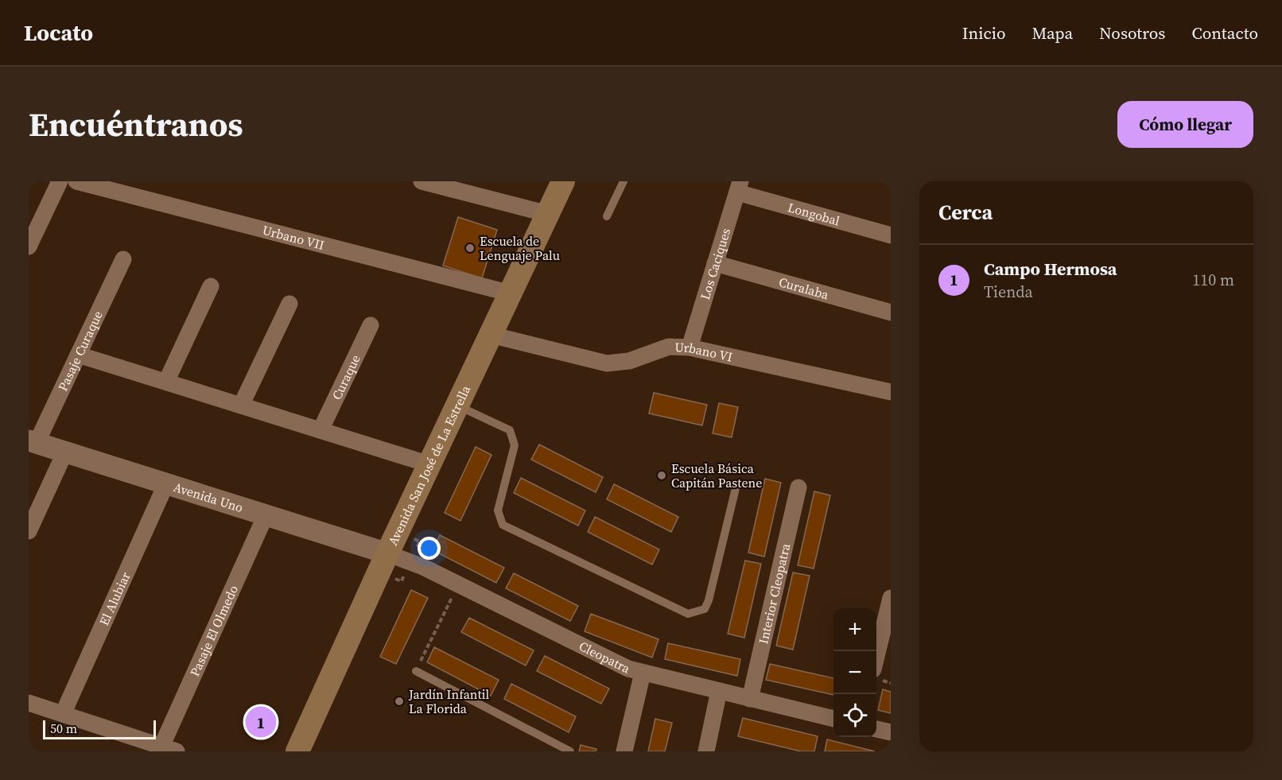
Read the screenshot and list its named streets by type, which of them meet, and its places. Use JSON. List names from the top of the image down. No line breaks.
{"streets":{"main road":["Avenida San José de La Estrella"],"street":["Longobal","Urbano VII","Los Caciques","Curalaba","Pasaje Curaque","Urbano VI","Curaque","Avenida Uno","Interior Cleopatra","El Alubiar","Pasaje El Olmedo","Cleopatra"]},"crossings":[["Longobal","Los Caciques"],["Urbano VII","Avenida San José de La Estrella"],["Los Caciques","Curalaba"],["Los Caciques","Urbano VI"],["Pasaje Curaque","Avenida Uno"],["Urbano VI","Avenida San José de La Estrella"],["Avenida San José de La Estrella","Avenida Uno"],["Avenida San José de La Estrella","Cleopatra"],["Avenida Uno","El Alubiar"],["Avenida Uno","Pasaje El Olmedo"],["Avenida Uno","Cleopatra"],["Interior Cleopatra","Cleopatra"]],"places":["Escuela de Lenguaje Palu","Escuela Básica Capitán Pastene","Jardín Infantil La Florida"],"scale_bar":"50 m","page":{"header":"Locato","nav":["Inicio","Mapa","Nosotros","Contacto"],"title":"Encuéntranos","buttons":"Cómo llegar","heading":"Cerca","list":[{"mark":"1","name":"Campo Hermosa","note":"Tienda","value":"110 m"}],"map_buttons":["+","−"],"pins":"1","scale":"50 m"}}
